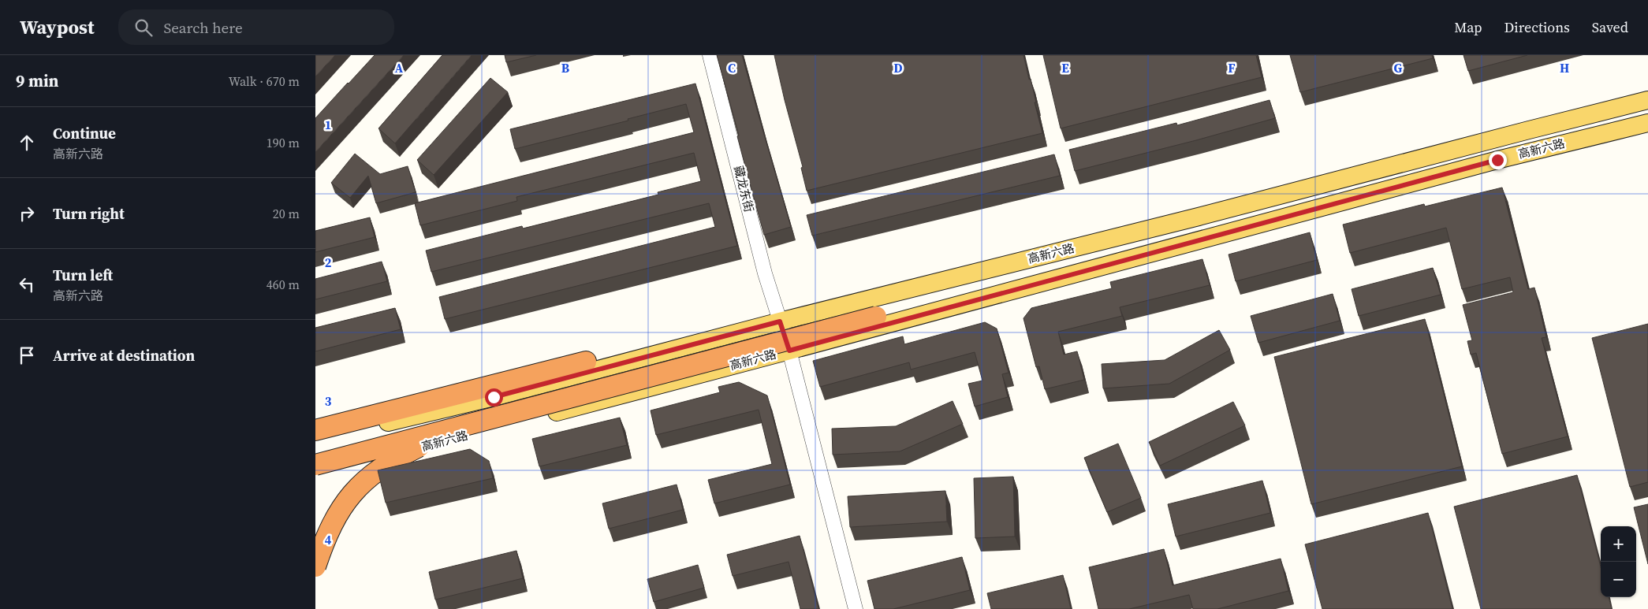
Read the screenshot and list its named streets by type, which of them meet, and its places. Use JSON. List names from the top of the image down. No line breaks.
{"streets":{"main road":["高新六路"],"street":["藏龙东街"]},"crossings":[["高新六路","藏龙东街"]],"page":{"header":"Waypost","search":"Search here","nav":["Map","Directions","Saved"],"heading":["9 min","Walk · 670 m"],"list":[["Continue","高新六路","190 m"],["Turn right","20 m"],["Turn left","高新六路","460 m"],"Arrive at destination"],"map_buttons":["+","−"]},"grid":{"columns":["A","B","C","D","E","F","G","H"],"rows":["1","2","3","4"]}}
